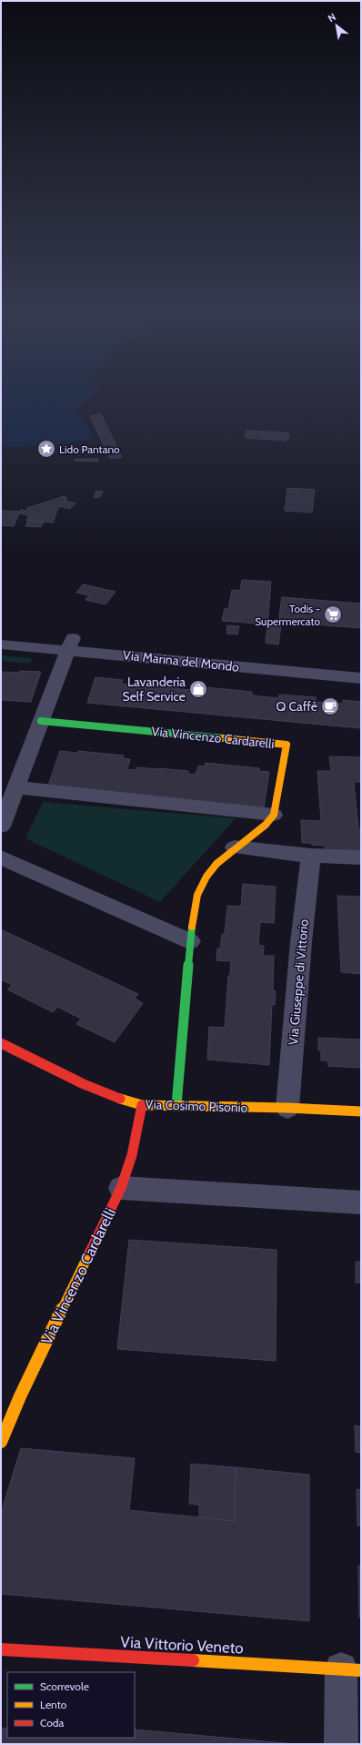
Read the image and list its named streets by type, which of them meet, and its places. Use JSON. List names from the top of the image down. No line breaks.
{"streets":{"street":["Via Marina del Mondo","Via Vincenzo Cardarelli","Via Giuseppe di Vittorio","Via Cosimo Pisonio","Via Vittorio Veneto"]},"crossings":[["Via Vincenzo Cardarelli","Via Cosimo Pisonio"],["Via Giuseppe di Vittorio","Via Cosimo Pisonio"]],"places":{"place":["Lido Pantano"],"supermarket":["Todis - Supermercato"],"shop":["Lavanderia Self Service"],"cafe":["Q Caffè"]},"legend":["Scorrevole","Lento","Coda"],"north":"top left"}
